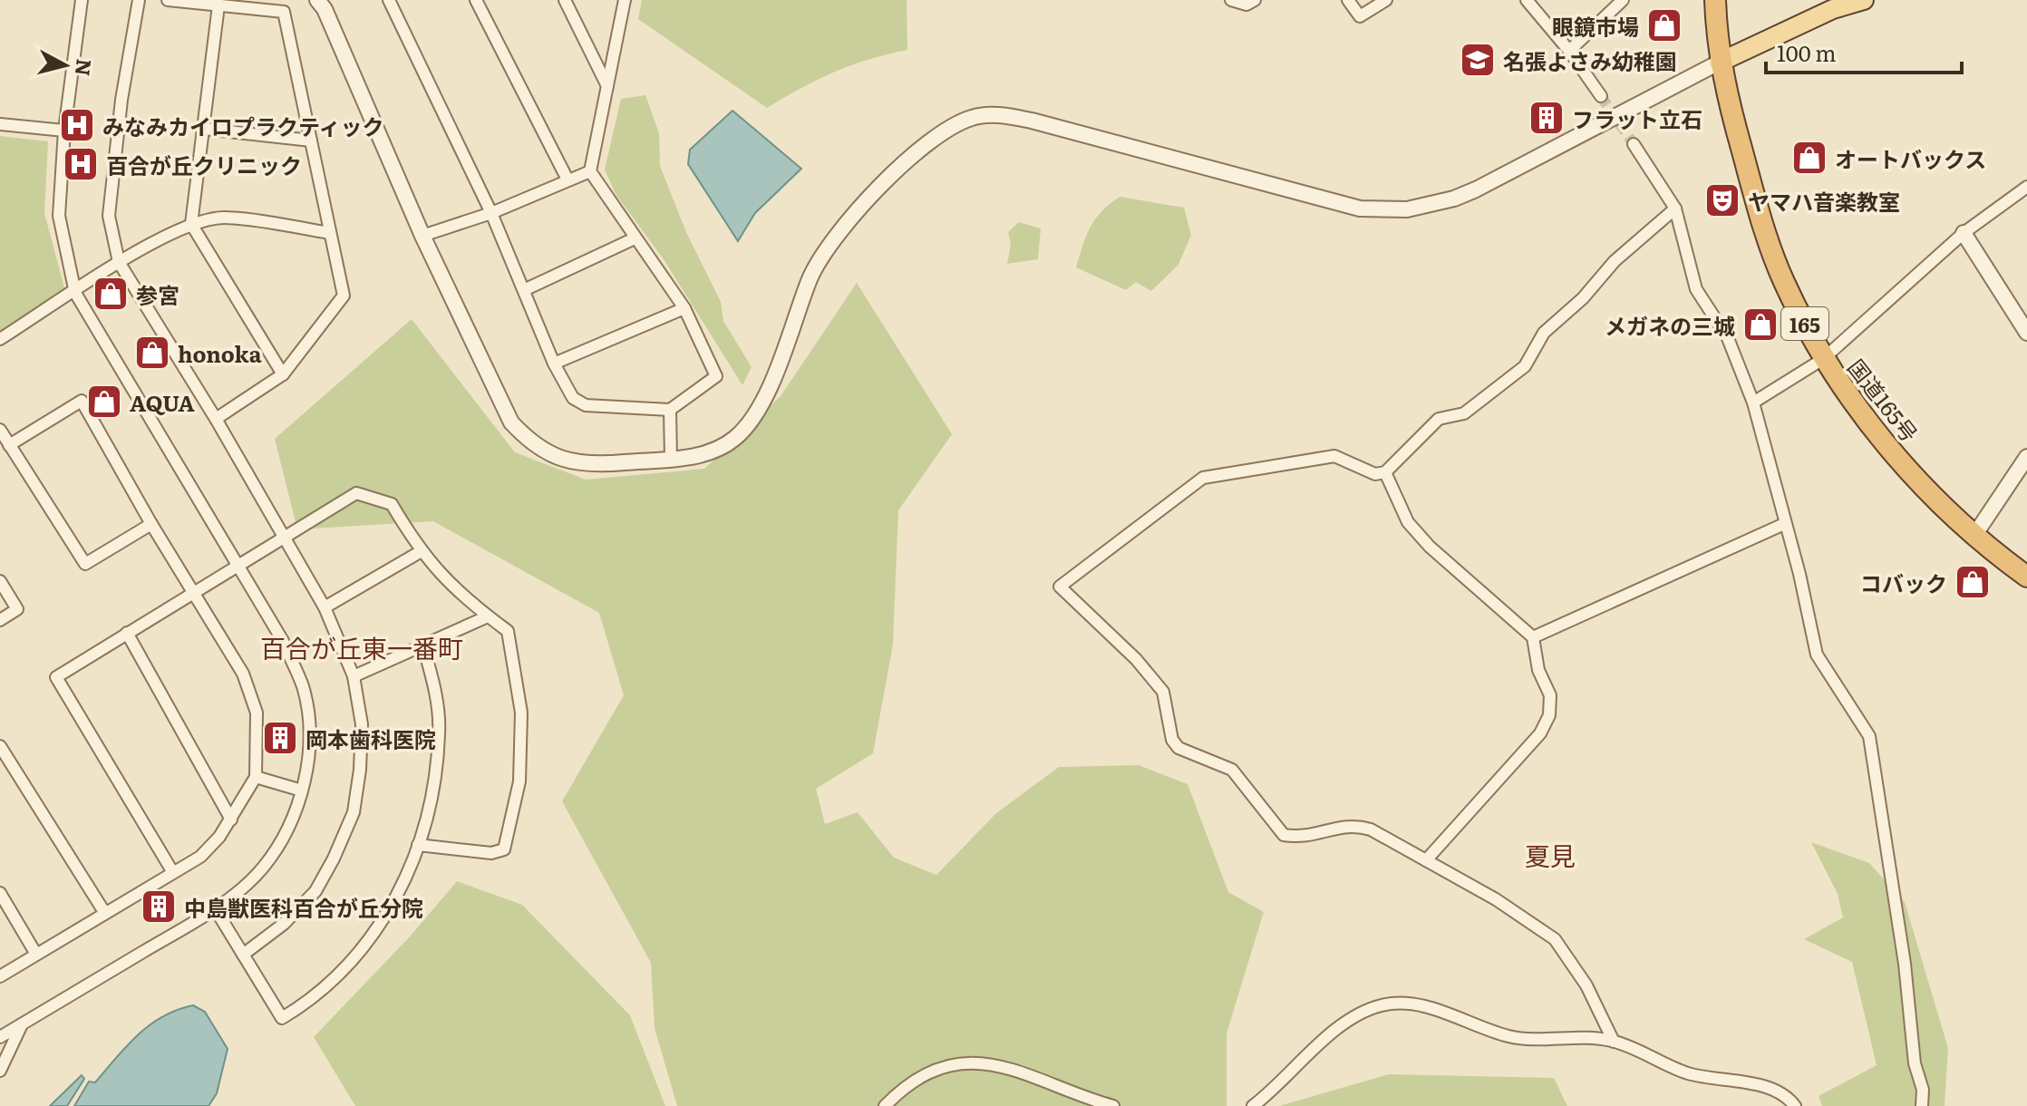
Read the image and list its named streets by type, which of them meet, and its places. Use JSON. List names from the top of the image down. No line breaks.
{"streets":{"highway":["165","国道165号"]},"districts":["百合が丘東一番町","夏見"],"places":{"shop":["眼鏡市場","オートバックス","参宮","メガネの三城","honoka","AQUA","コバック"],"school or university":["名張よさみ幼稚園"],"building":["フラット立石","岡本歯科医院","中島獣医科百合が丘分院"],"hospital":["みなみカイロプラクティック","百合が丘クリニック"],"theatre":["ヤマハ音楽教室"]},"scale_bar":"100 m","north":"right"}
